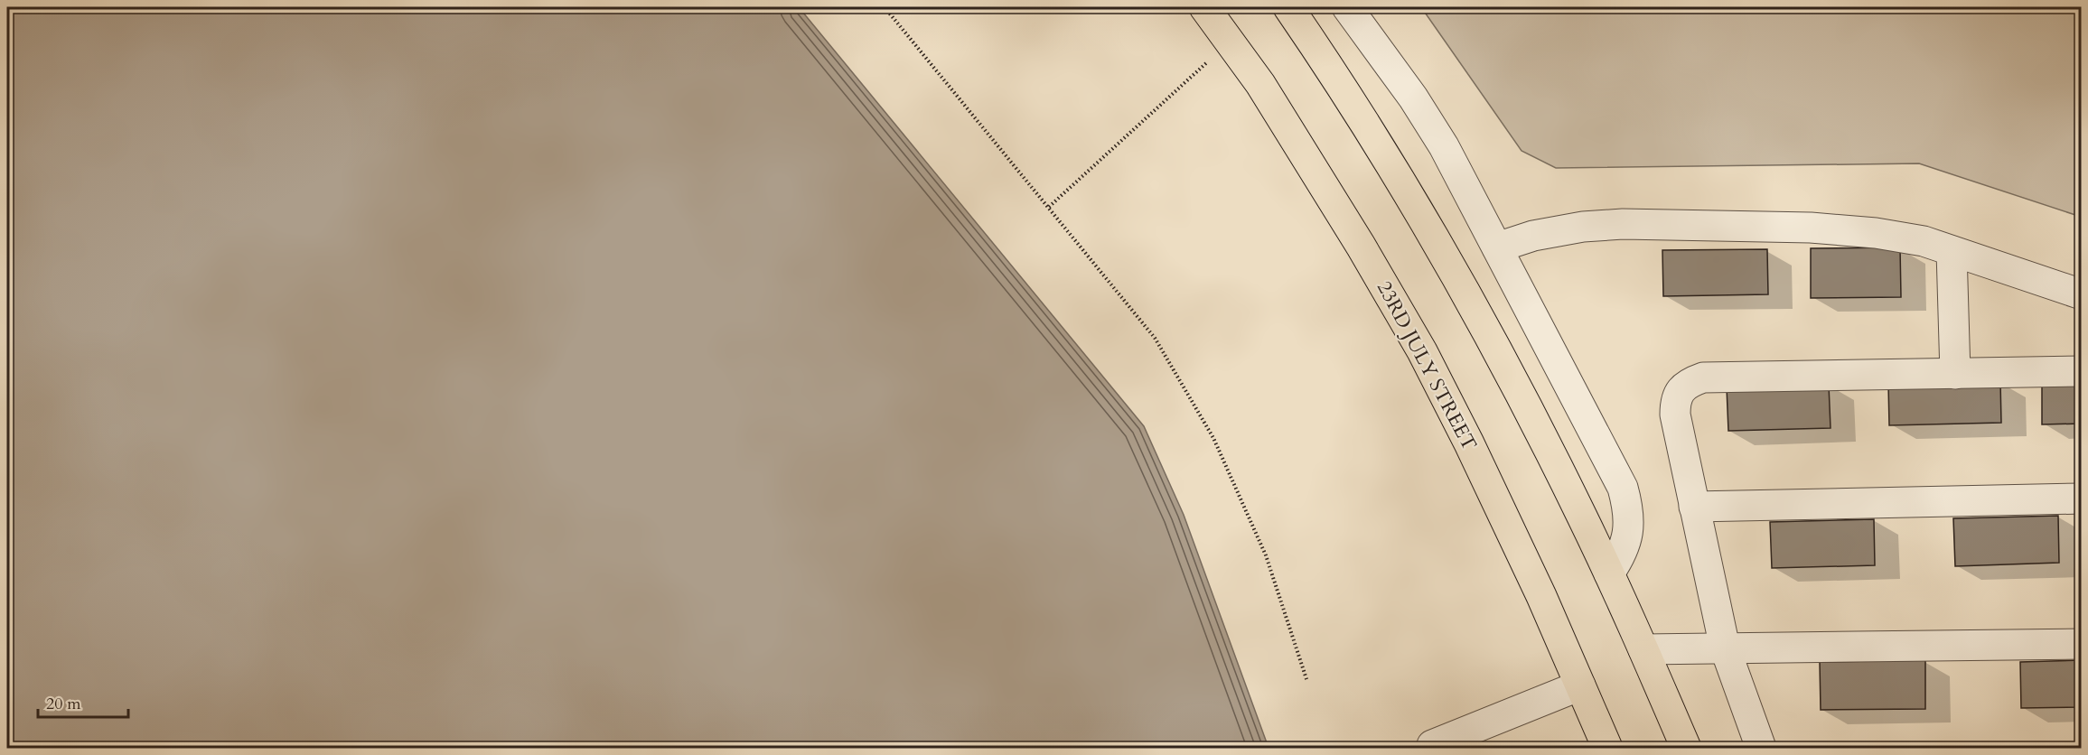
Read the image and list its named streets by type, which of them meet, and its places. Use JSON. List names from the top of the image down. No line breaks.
{"streets":{"main road":["23RD JULY STREET"]},"scale_bar":"20 m"}
